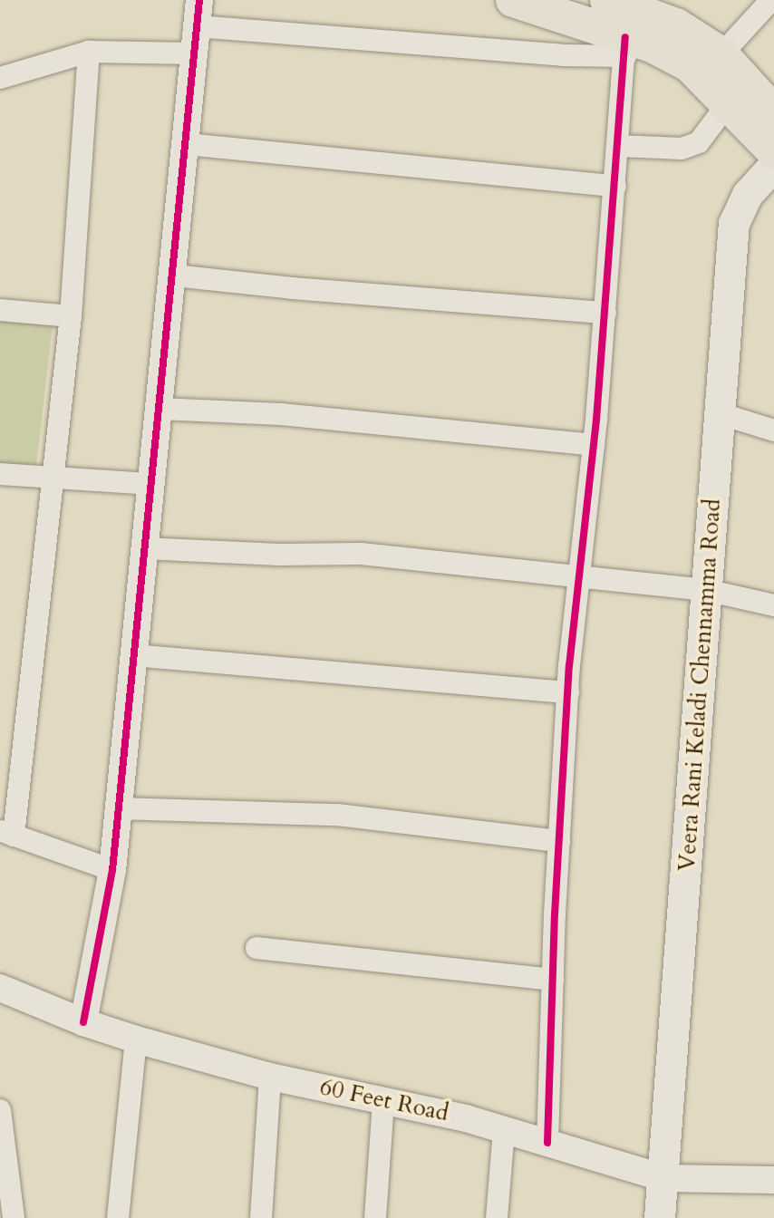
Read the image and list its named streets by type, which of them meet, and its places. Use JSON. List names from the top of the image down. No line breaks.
{"streets":{"main road":["Veera Rani Keladi Chennamma Road"],"street":["60 Feet Road"]},"crossings":[["Veera Rani Keladi Chennamma Road","60 Feet Road"]]}
